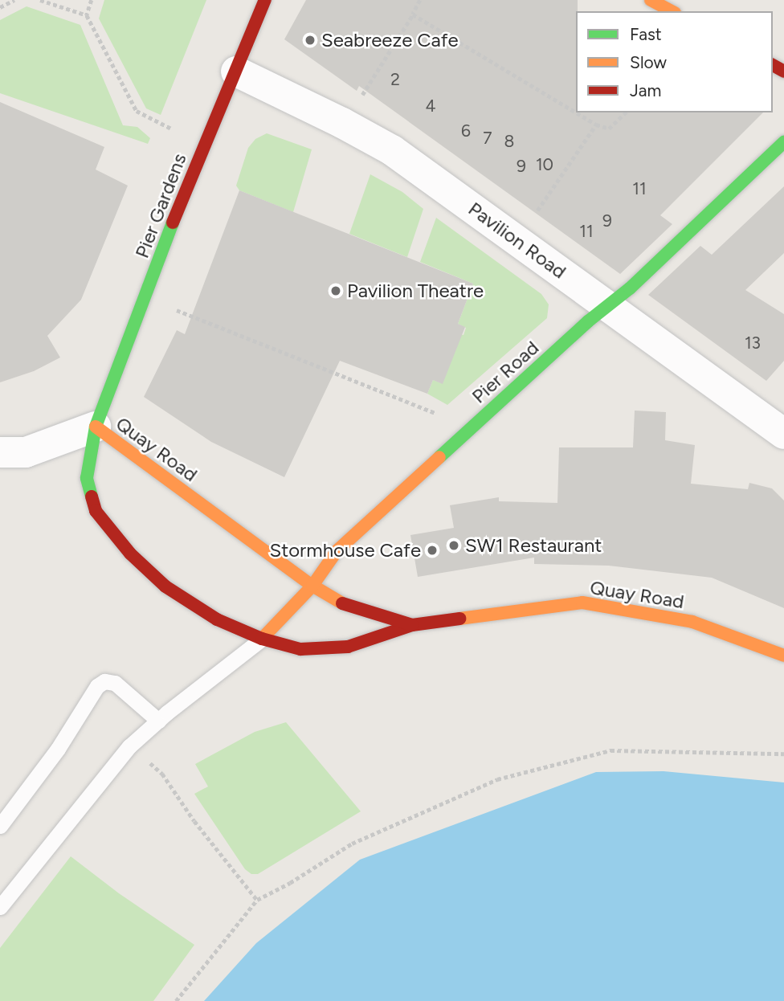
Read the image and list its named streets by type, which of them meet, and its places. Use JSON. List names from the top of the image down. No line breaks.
{"streets":{"street":["Pier Gardens","Pavilion Road","Pier Road","Quay Road"]},"crossings":[["Pier Gardens","Pavilion Road"],["Pier Gardens","Quay Road"],["Pavilion Road","Pier Road"],["Pier Road","Quay Road"]],"places":["Seabreeze Cafe","Pavilion Theatre","SW1 Restaurant","Stormhouse Cafe"],"house_numbers":["2","4","6","7","8","10","9","11","9","11","13"],"legend":["Fast","Slow","Jam"]}
